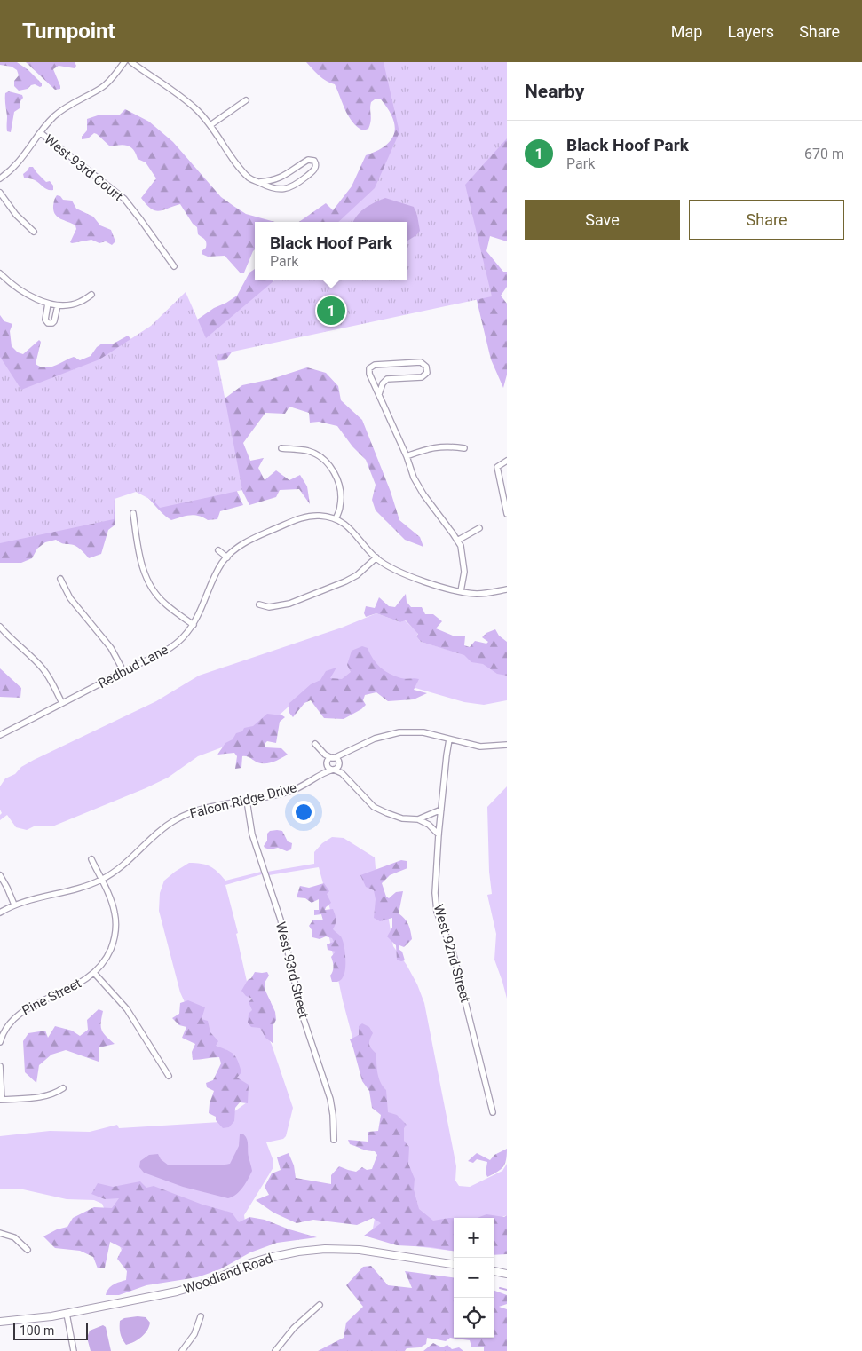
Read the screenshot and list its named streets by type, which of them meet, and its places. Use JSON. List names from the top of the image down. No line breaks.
{"streets":{"main road":["Woodland Road"],"street":["West 93rd Court","Redbud Lane","Falcon Ridge Drive","West 92nd Street","West 93rd Street","Pine Street"]},"crossings":[["Falcon Ridge Drive","West 93rd Street"],["Falcon Ridge Drive","Pine Street"]],"scale_bar":"100 m","page":{"header":"Turnpoint","nav":["Map","Layers","Share"],"heading":"Nearby","list":[{"mark":"1","name":"Black Hoof Park","note":"Park","value":"670 m"}],"buttons":["Save","Share"],"popup":["Black Hoof Park","Park"],"pins":"1","map_buttons":["+","−"],"scale":"100 m"}}
